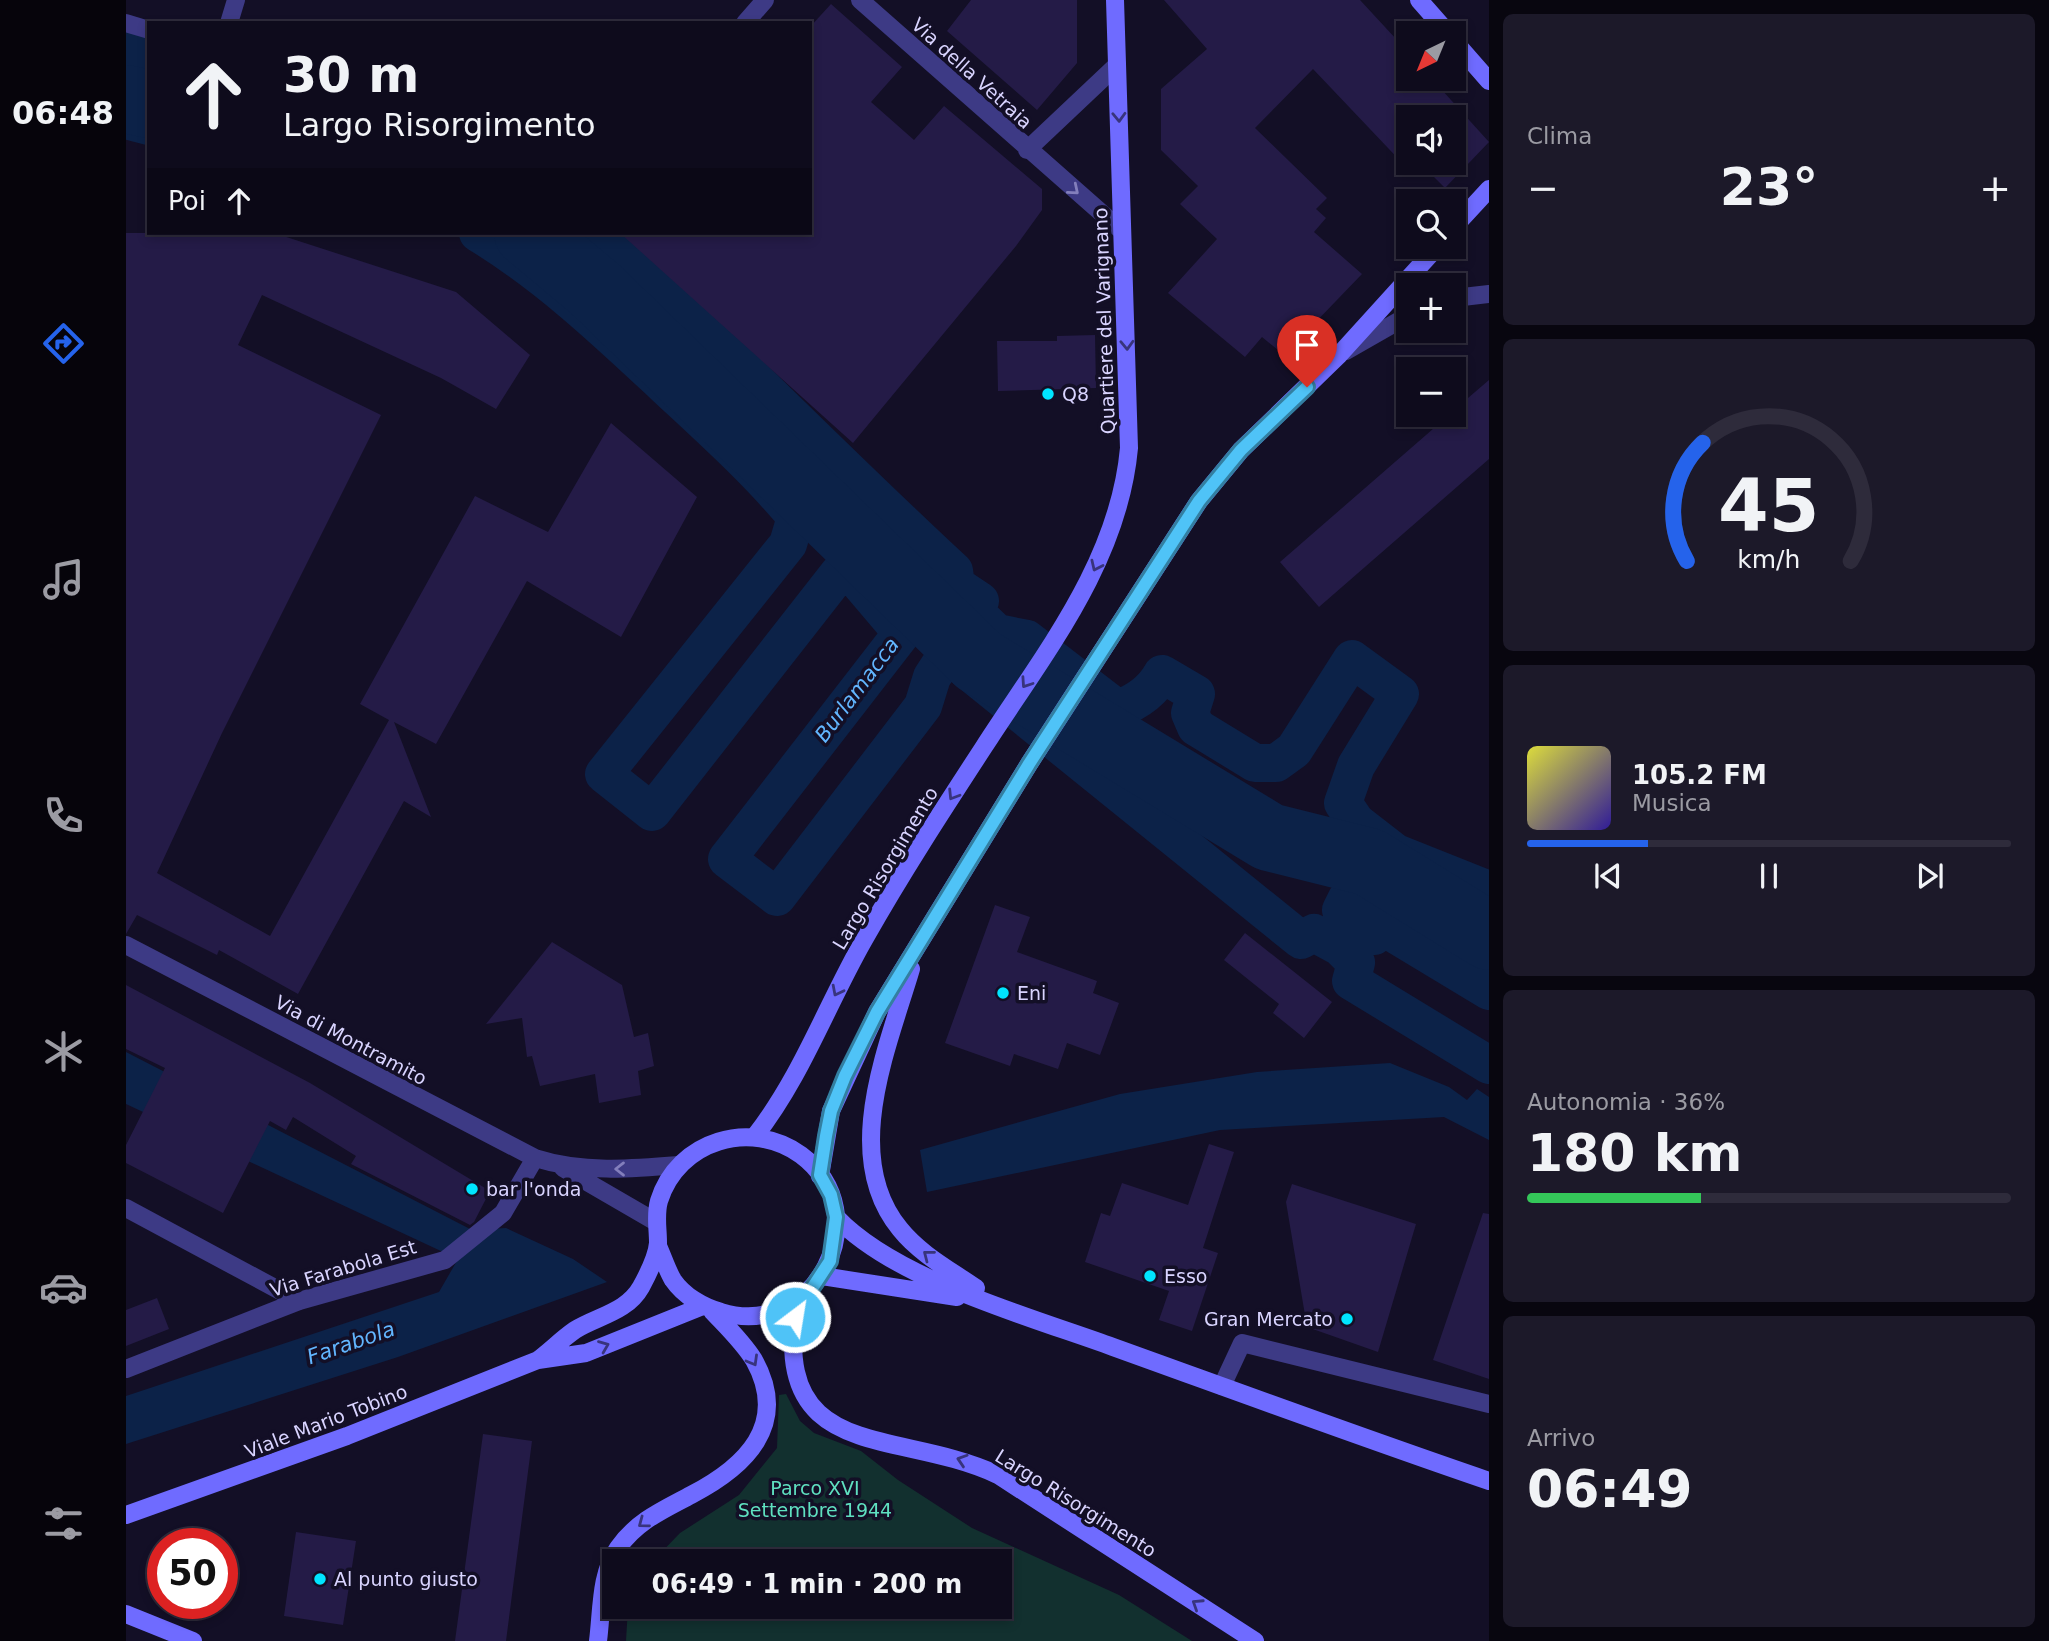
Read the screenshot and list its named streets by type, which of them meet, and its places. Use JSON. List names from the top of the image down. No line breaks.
{"streets":{"main road":["Quartiere del Varignano","Largo Risorgimento","Viale Mario Tobino"],"street":["Via della Vetraia","Via di Montramito","Via Farabola Est"]},"crossings":[["Via della Vetraia","Quartiere del Varignano"],["Quartiere del Varignano","Largo Risorgimento"],["Largo Risorgimento","Via di Montramito"],["Largo Risorgimento","Viale Mario Tobino"],["Via di Montramito","Via Farabola Est"],["Via di Montramito","Viale Mario Tobino"]],"one_way":["Quartiere del Varignano"],"water":["Burlamacca","Farabola"],"parks":["Parco XVI Settembre 1944"],"places":["Q8","Eni","bar l'onda","Esso","Gran Mercato","Al punto giusto"],"north":"bottom left","page":{"tabs":"06:48","tile":["Clima",["Autonomia · 36%","180 km"],["Arrivo","06:49"]],"map_buttons":["+","−"],"turn":["30 m","Largo Risorgimento"],"heat":["−","23°","+"],"then":"Poi","song":["105.2 FM","Musica"],"limit":"50","trip":"06:49 · 1 min · 200 m","gauge":["45","km/h"]}}
